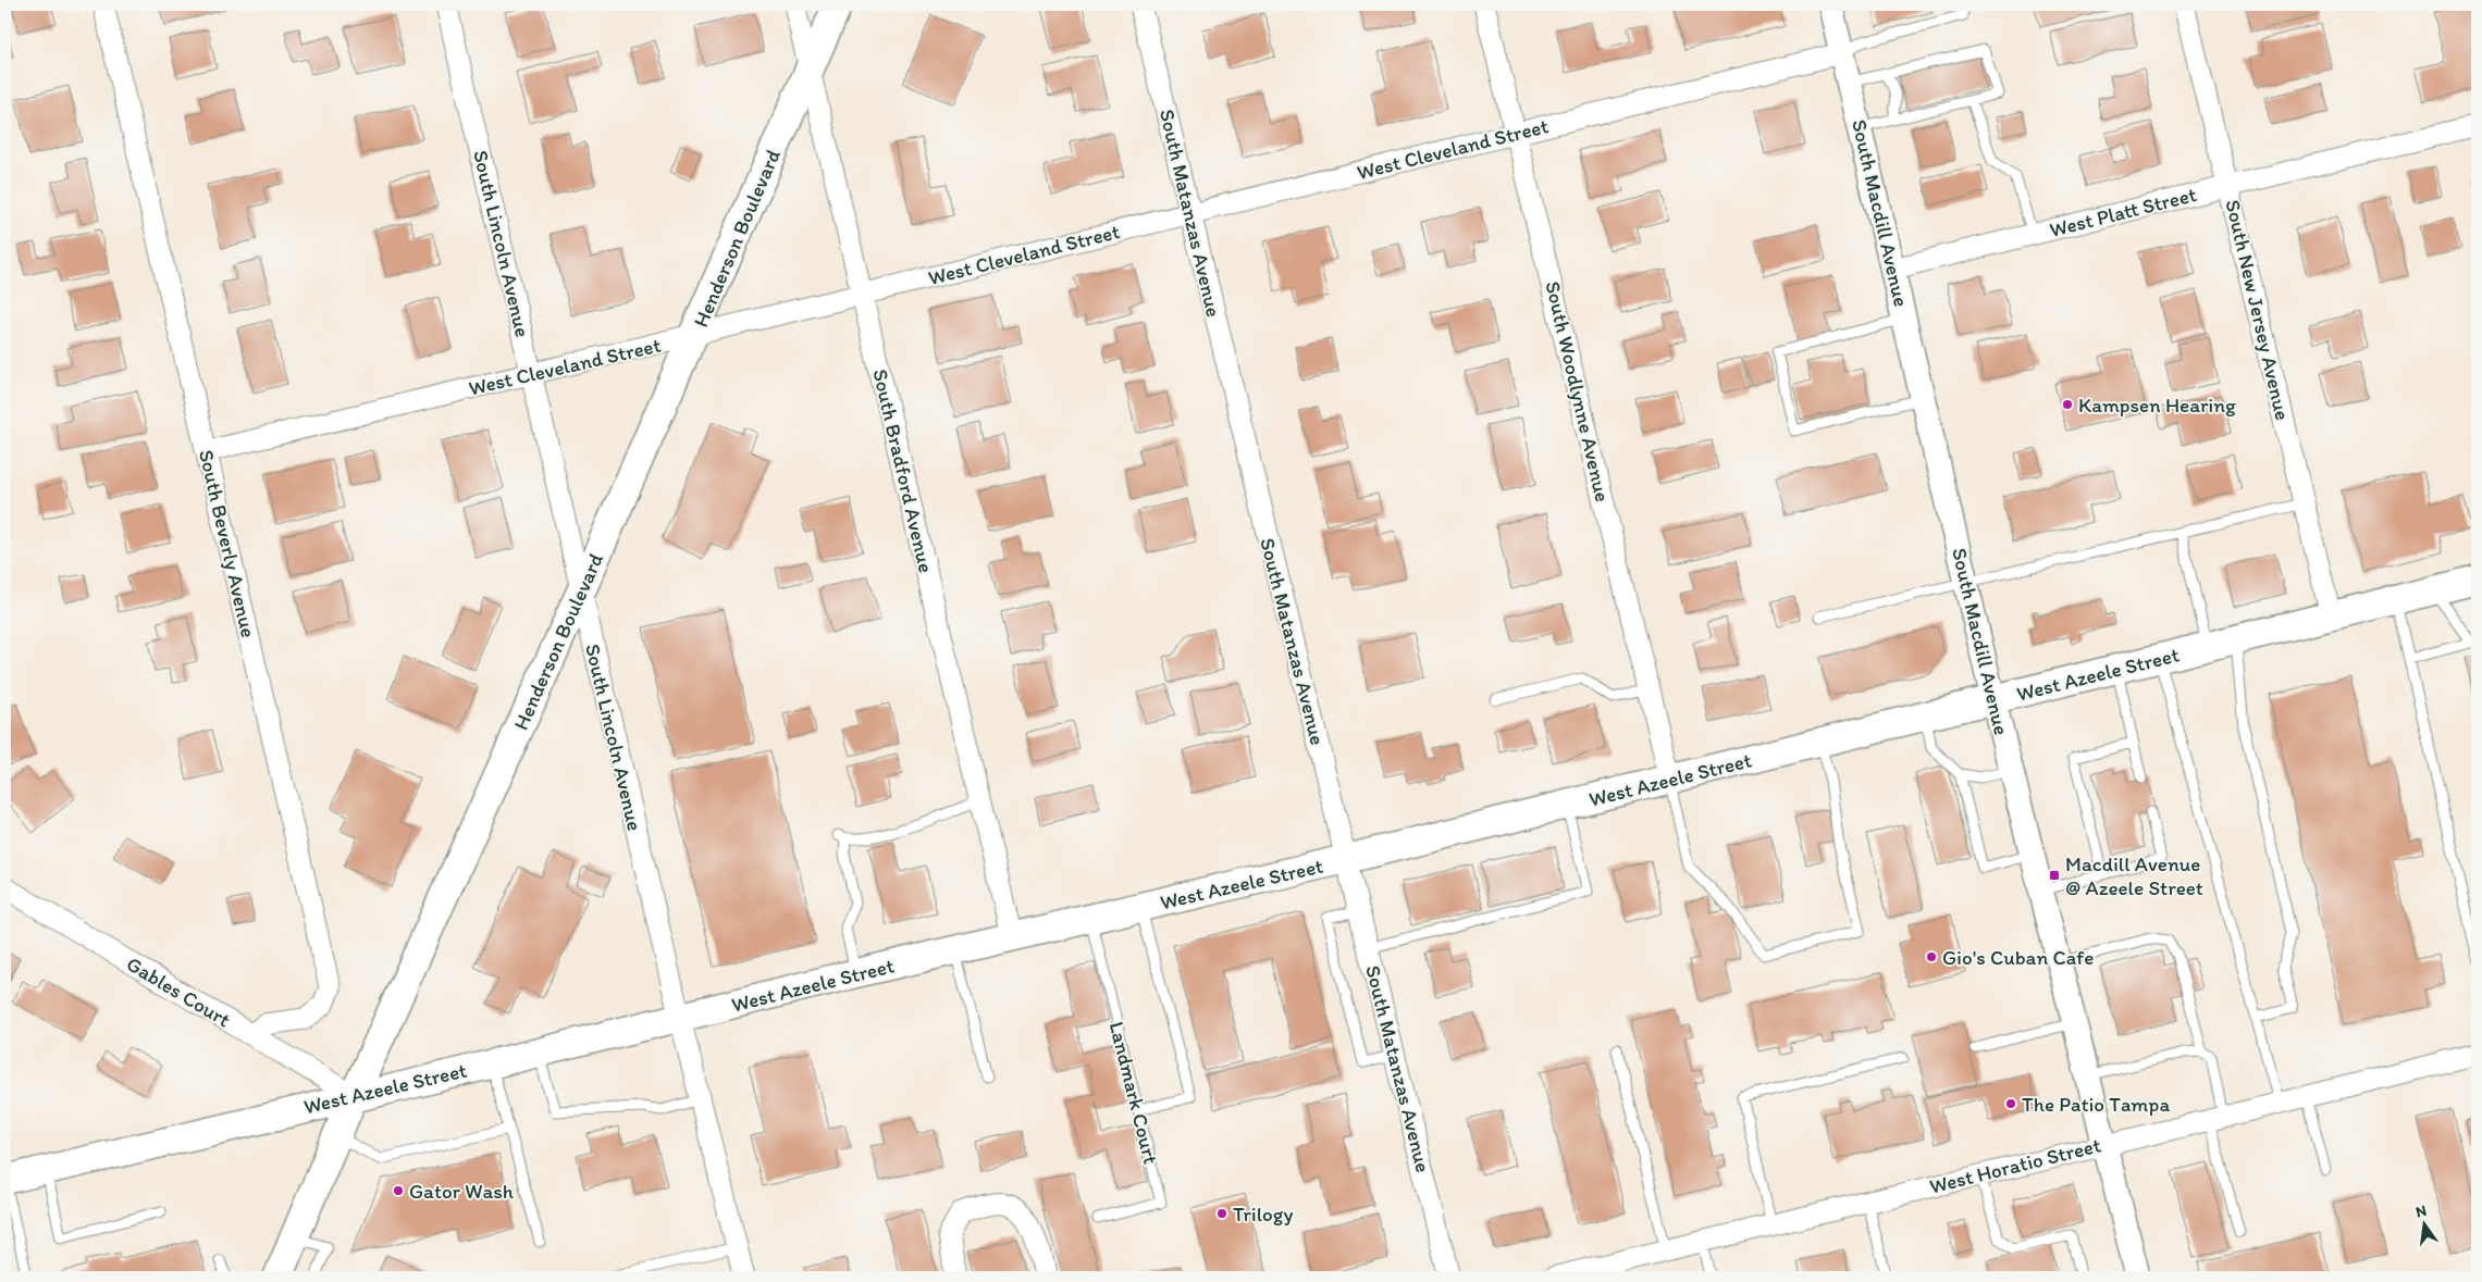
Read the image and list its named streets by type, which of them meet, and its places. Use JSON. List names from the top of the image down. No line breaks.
{"streets":{"main road":["Henderson Boulevard","West Azeele Street"],"street":["West Cleveland Street","West Platt Street","South Matanzas Avenue","South Macdill Avenue","South Lincoln Avenue","South New Jersey Avenue","South Woodlynne Avenue","South Bradford Avenue","South Beverly Avenue","Gables Court","West Horatio Street"],"lane":["Landmark Court"]},"crossings":[["West Cleveland Street","South Matanzas Avenue"],["West Cleveland Street","South Macdill Avenue"],["West Cleveland Street","Henderson Boulevard"],["West Cleveland Street","South Lincoln Avenue"],["West Cleveland Street","South Woodlynne Avenue"],["West Cleveland Street","South Bradford Avenue"],["West Cleveland Street","South Beverly Avenue"],["West Platt Street","South Macdill Avenue"],["West Platt Street","South New Jersey Avenue"],["South Matanzas Avenue","West Azeele Street"],["South Macdill Avenue","West Azeele Street"],["South Macdill Avenue","West Horatio Street"],["Henderson Boulevard","South Lincoln Avenue"],["Henderson Boulevard","South Bradford Avenue"],["Henderson Boulevard","West Azeele Street"],["Henderson Boulevard","Gables Court"],["South Lincoln Avenue","West Azeele Street"],["South New Jersey Avenue","West Azeele Street"],["South Woodlynne Avenue","West Azeele Street"],["South Bradford Avenue","West Azeele Street"],["South Beverly Avenue","Gables Court"],["West Azeele Street","Gables Court"],["West Azeele Street","Landmark Court"]],"places":{"other":["Kampsen Hearing","Gio's Cuban Cafe","The Patio Tampa","Gator Wash","Trilogy"],"transit":["Macdill Avenue @ Azeele Street"]},"north":"top"}
